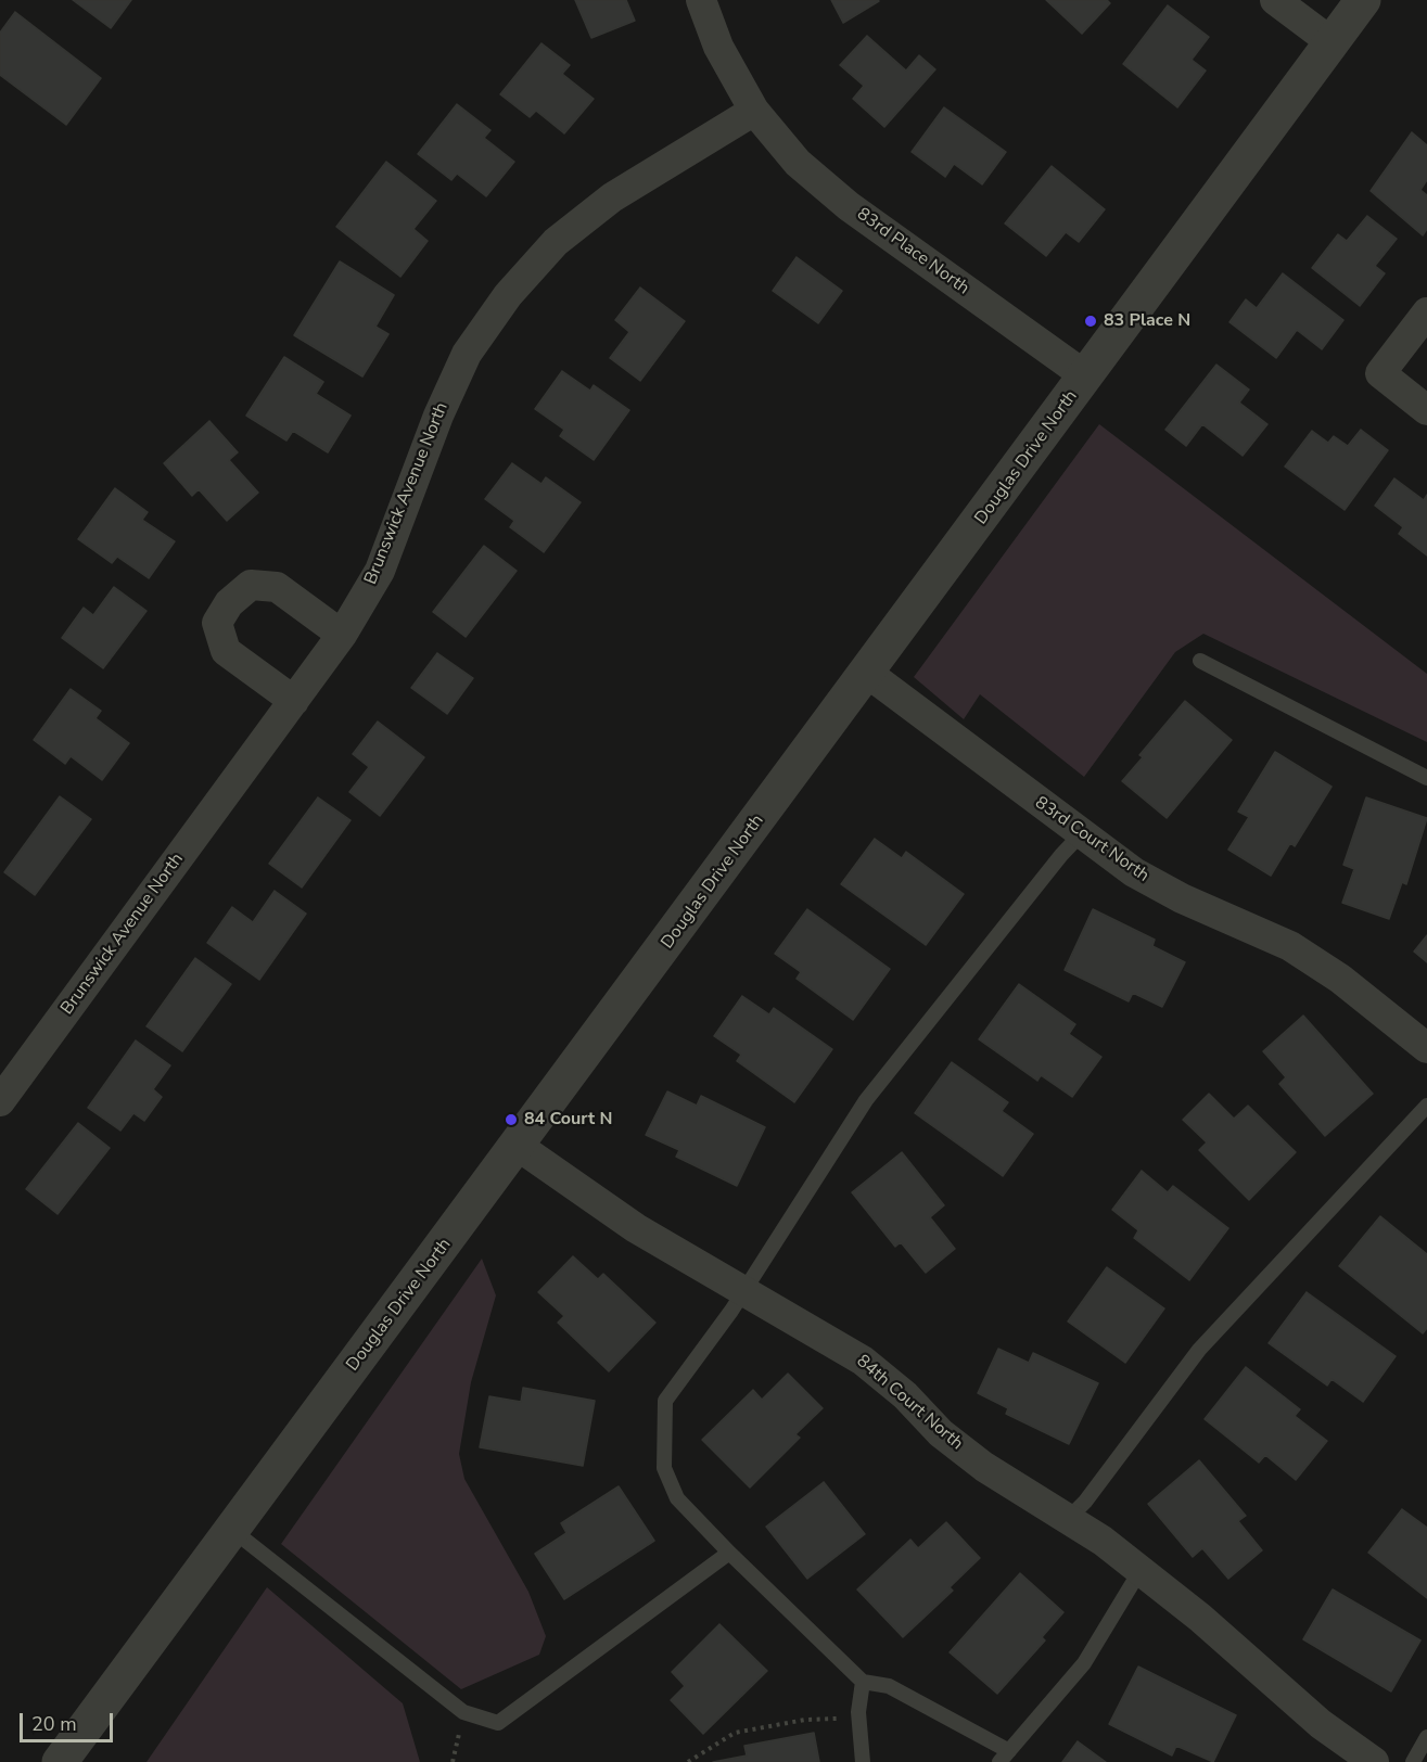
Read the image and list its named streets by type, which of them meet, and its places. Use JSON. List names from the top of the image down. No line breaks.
{"streets":{"street":["83rd Place North","Douglas Drive North","Brunswick Avenue North","83rd Court North","84th Court North"]},"crossings":[["83rd Place North","Douglas Drive North"],["83rd Place North","Brunswick Avenue North"],["Douglas Drive North","83rd Court North"],["Douglas Drive North","84th Court North"]],"places":["83 Place N","84 Court N"],"scale_bar":"20 m"}
